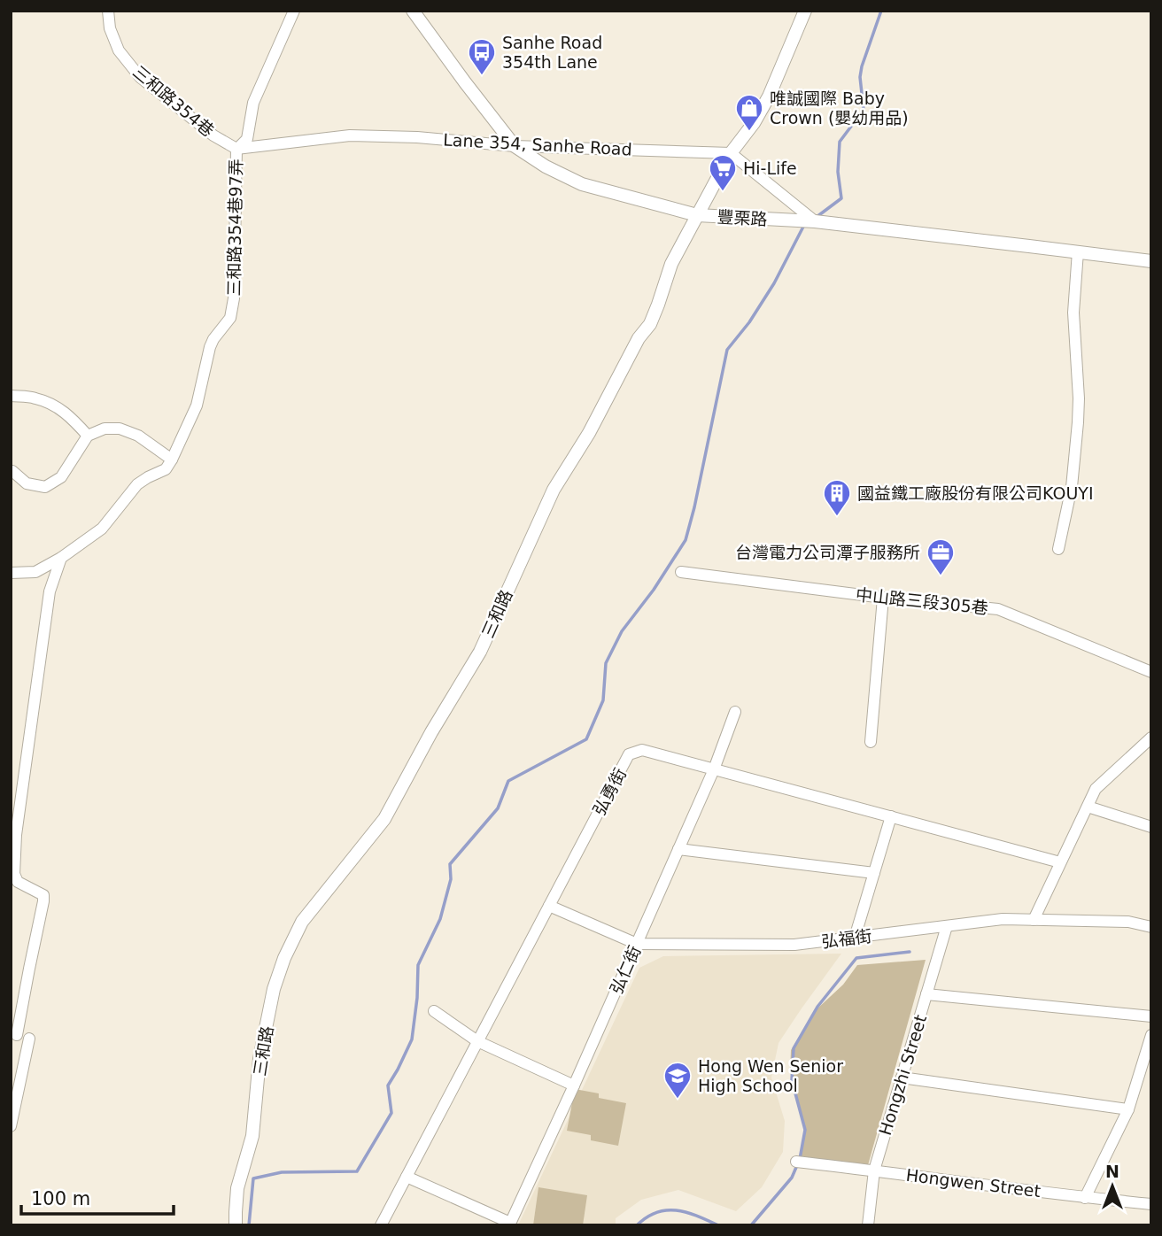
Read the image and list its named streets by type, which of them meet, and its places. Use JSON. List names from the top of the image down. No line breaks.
{"streets":{"street":["三和路354巷","Lane 354, Sanhe Road","豐栗路","三和路354巷97弄","中山路三段305巷","三和路","弘勇街","弘福街","弘仁街","Hongzhi Street","Hongwen Street"]},"crossings":[["三和路354巷","Lane 354, Sanhe Road"],["三和路354巷","三和路354巷97弄"],["Lane 354, Sanhe Road","豐栗路"],["Lane 354, Sanhe Road","三和路354巷97弄"],["Lane 354, Sanhe Road","三和路"],["豐栗路","三和路"],["弘勇街","弘福街"],["弘勇街","弘仁街"],["弘福街","弘仁街"],["弘福街","Hongzhi Street"],["Hongzhi Street","Hongwen Street"]],"places":{"bus stop":["Sanhe Road 354th Lane"],"shop":["唯誠國際 Baby Crown (嬰幼用品)"],"supermarket":["Hi-Life"],"building":["國益鐵工廠股份有限公司KOUYI"],"office":["台灣電力公司潭子服務所"],"school or university":["Hong Wen Senior High School"]},"scale_bar":"100 m","north":"top"}
